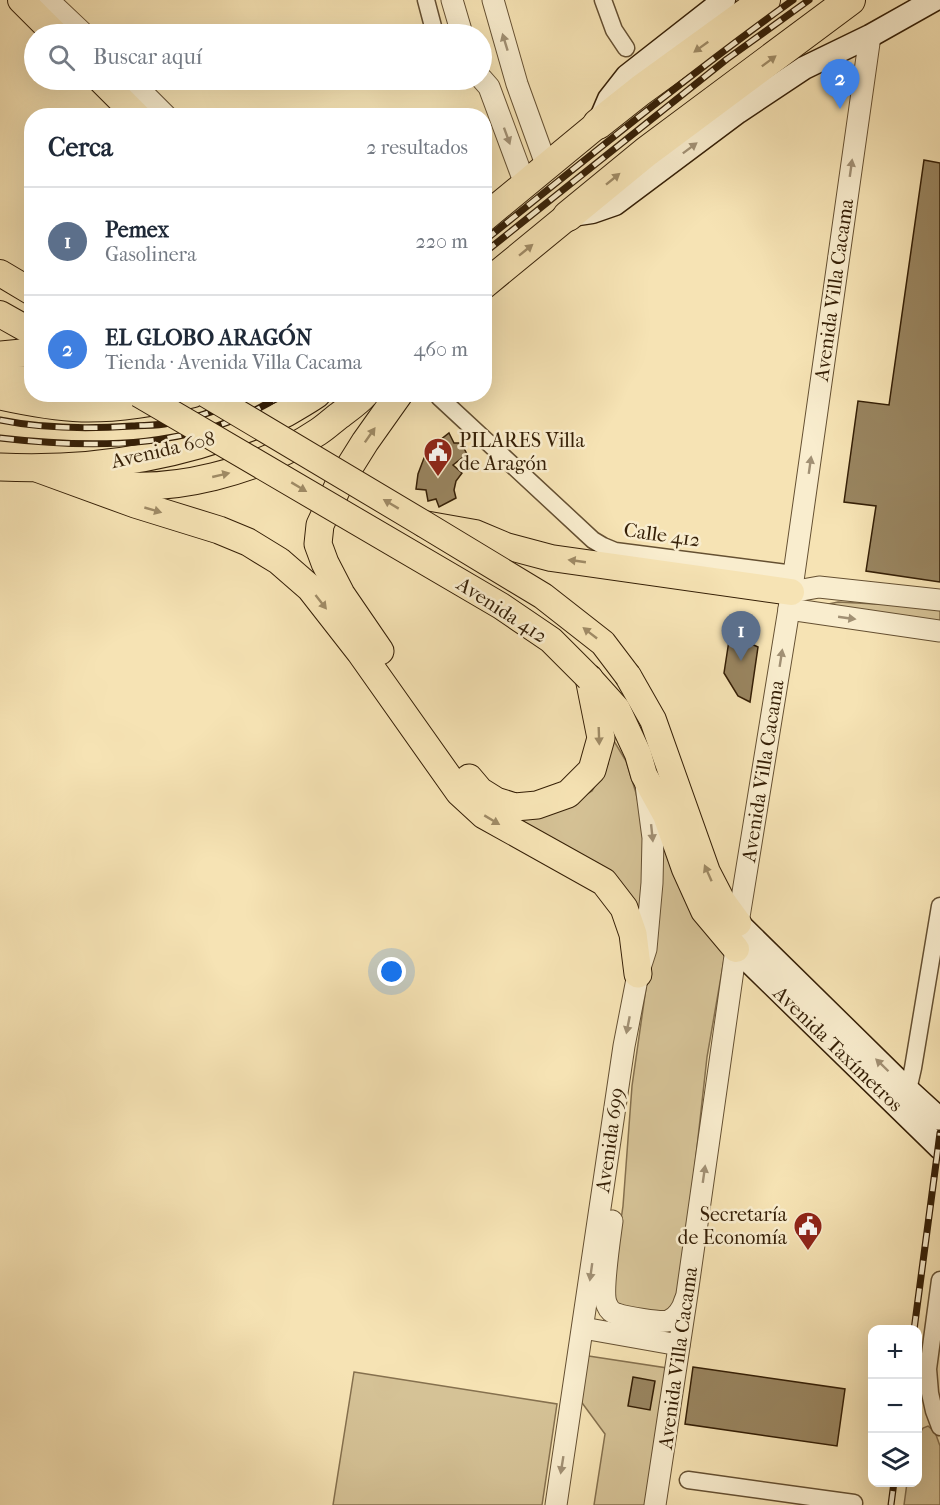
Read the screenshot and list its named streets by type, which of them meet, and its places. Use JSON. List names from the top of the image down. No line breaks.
{"streets":{"highway":["Avenida 608"],"main road":["Avenida 412","Avenida Taxímetros"],"street":["Avenida Villa Cacama","Calle 412","Avenida 699"]},"crossings":[["Avenida Villa Cacama","Calle 412"],["Avenida Villa Cacama","Avenida 412"],["Avenida Villa Cacama","Avenida Taxímetros"],["Avenida 412","Avenida Taxímetros"],["Avenida 412","Avenida 699"]],"one_way":["Avenida Villa Cacama","Avenida 699"],"places":{"public building":["PILARES Villa de Aragón","Secretaría de Economía"]},"page":{"search":"Buscar aquí","pins":["2","1"],"heading":["Cerca","2 resultados"],"list":[{"mark":"1","name":"Pemex","note":"Gasolinera","value":"220 m"},{"mark":"2","name":"EL GLOBO ARAGÓN","note":"Tienda · Avenida Villa Cacama","value":"460 m"}],"map_buttons":["+","−"]}}
